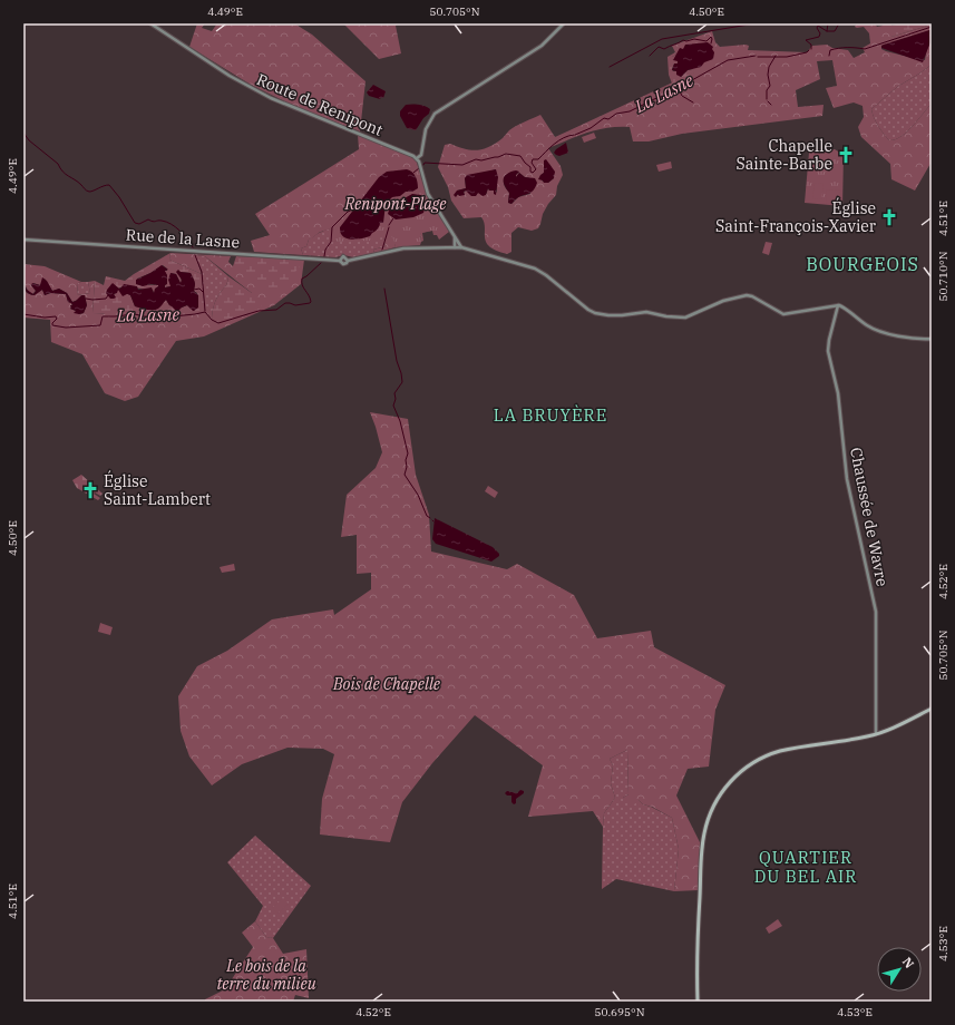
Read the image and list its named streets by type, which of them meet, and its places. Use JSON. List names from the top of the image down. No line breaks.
{"streets":{"street":["Route de Renipont","Rue de la Lasne","Chaussée de Wavre"]},"districts":["BOURGEOIS","LA BRUYÈRE","QUARTIER DU BEL AIR"],"water":["La Lasne"],"parks":["Renipont-Plage","Bois de Chapelle","Le bois de la terre du milieu"],"places":{"church":["Chapelle Sainte-Barbe","Église Saint-François-Xavier","Église Saint-Lambert"]},"north":"top right","coordinates":["4.49°E","50.705°N","4.50°E","4.51°E","50.710°N","4.52°E","4.53°E","50.695°N"]}
